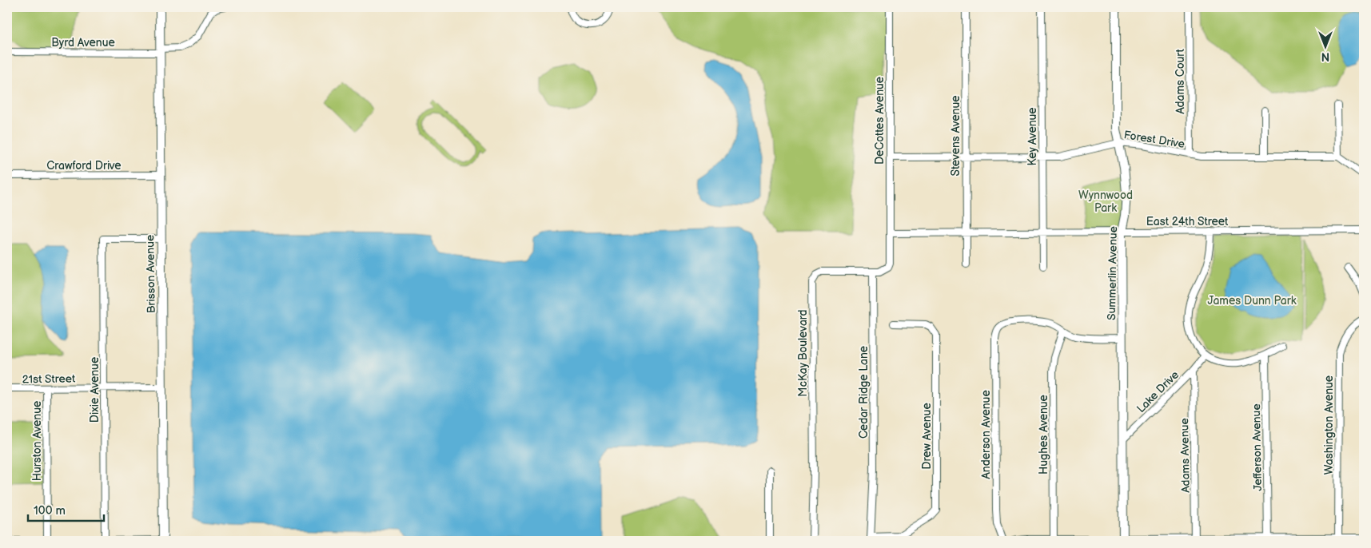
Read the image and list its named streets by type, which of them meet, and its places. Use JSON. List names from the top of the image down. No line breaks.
{"streets":{"street":["Byrd Avenue","Adams Court","DeCottes Avenue","Stevens Avenue","Key Avenue","Forest Drive","Crawford Drive","East 24th Street","Summerlin Avenue","Brisson Avenue","McKay Boulevard","21st Street","Dixie Avenue","Lake Drive","Cedar Ridge Lane","Washington Avenue","Anderson Avenue","Hughes Avenue","Drew Avenue","Hurston Avenue","Jefferson Avenue","Adams Avenue"]},"crossings":[["Byrd Avenue","Brisson Avenue"],["Adams Court","Forest Drive"],["DeCottes Avenue","Forest Drive"],["DeCottes Avenue","East 24th Street"],["DeCottes Avenue","McKay Boulevard"],["Stevens Avenue","Forest Drive"],["Stevens Avenue","East 24th Street"],["Key Avenue","Forest Drive"],["Key Avenue","East 24th Street"],["Forest Drive","Summerlin Avenue"],["Crawford Drive","Brisson Avenue"],["East 24th Street","Summerlin Avenue"],["East 24th Street","McKay Boulevard"],["Summerlin Avenue","Lake Drive"],["Brisson Avenue","21st Street"],["Brisson Avenue","Dixie Avenue"],["McKay Boulevard","Cedar Ridge Lane"],["21st Street","Dixie Avenue"],["21st Street","Hurston Avenue"],["Lake Drive","Adams Avenue"],["Cedar Ridge Lane","Drew Avenue"],["Anderson Avenue","Hughes Avenue"]],"parks":["Wynnwood Park","James Dunn Park"],"scale_bar":"100 m","north":"bottom"}
